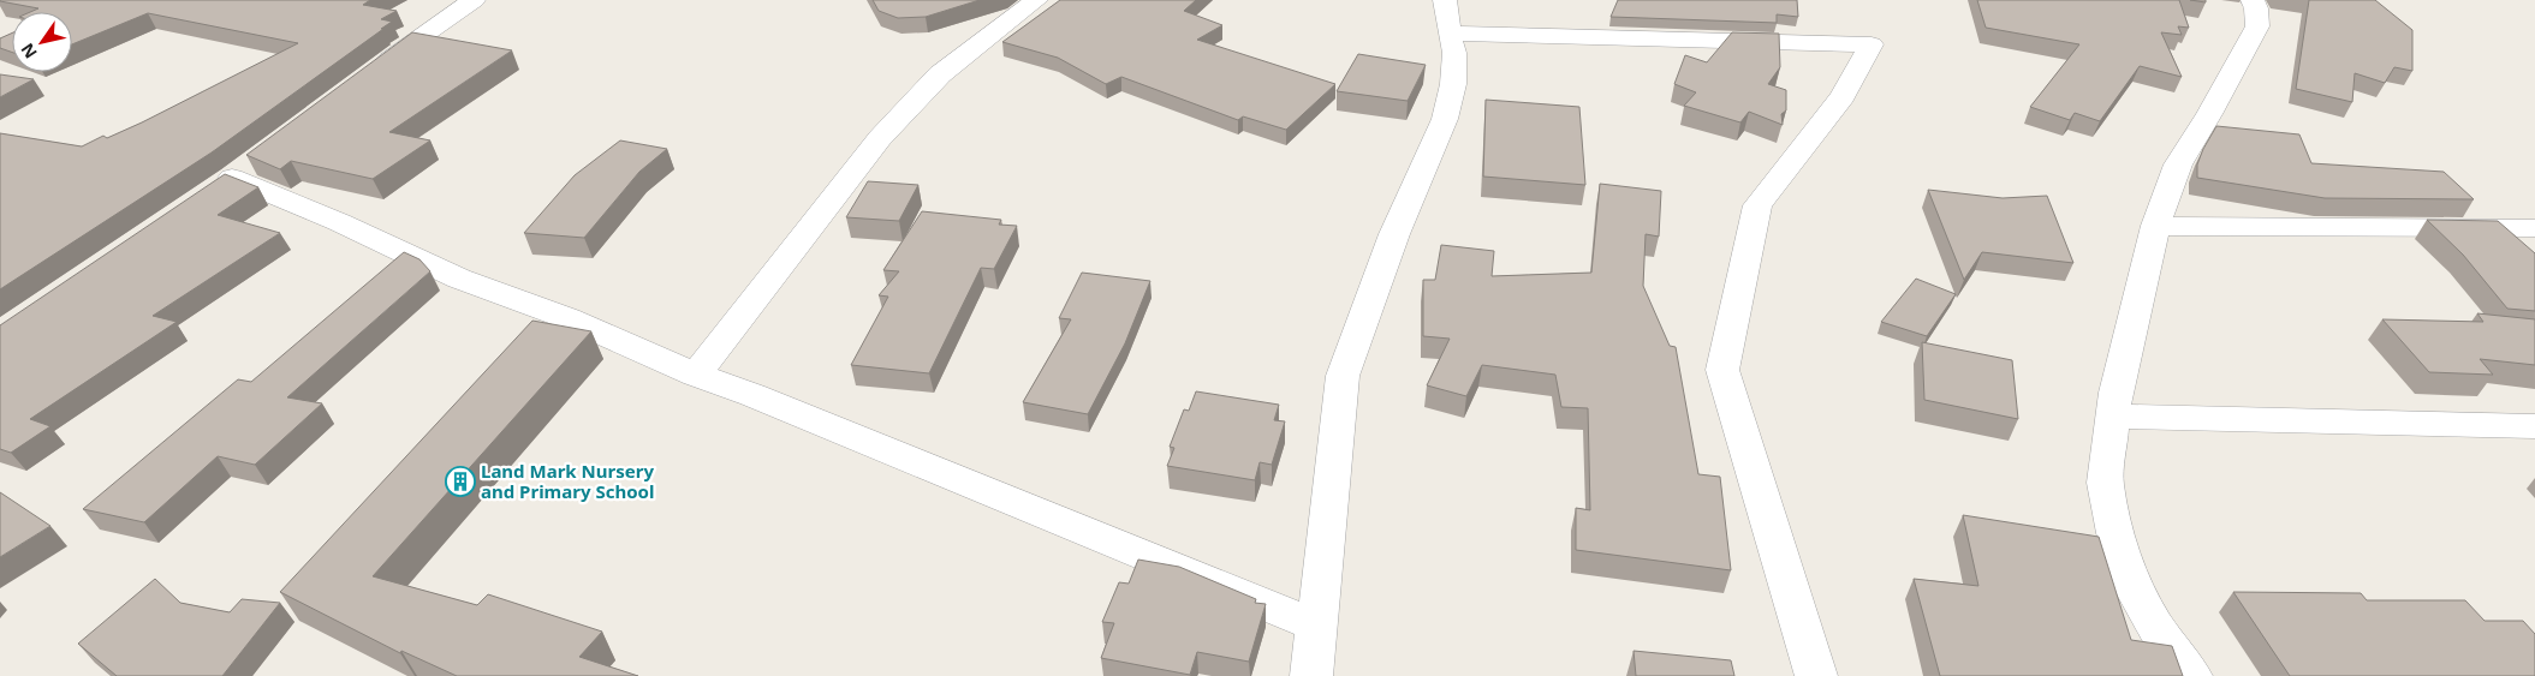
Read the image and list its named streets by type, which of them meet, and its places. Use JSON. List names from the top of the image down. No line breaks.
{"places":{"building":["Land Mark Nursery and Primary School"]},"north":"bottom left"}
